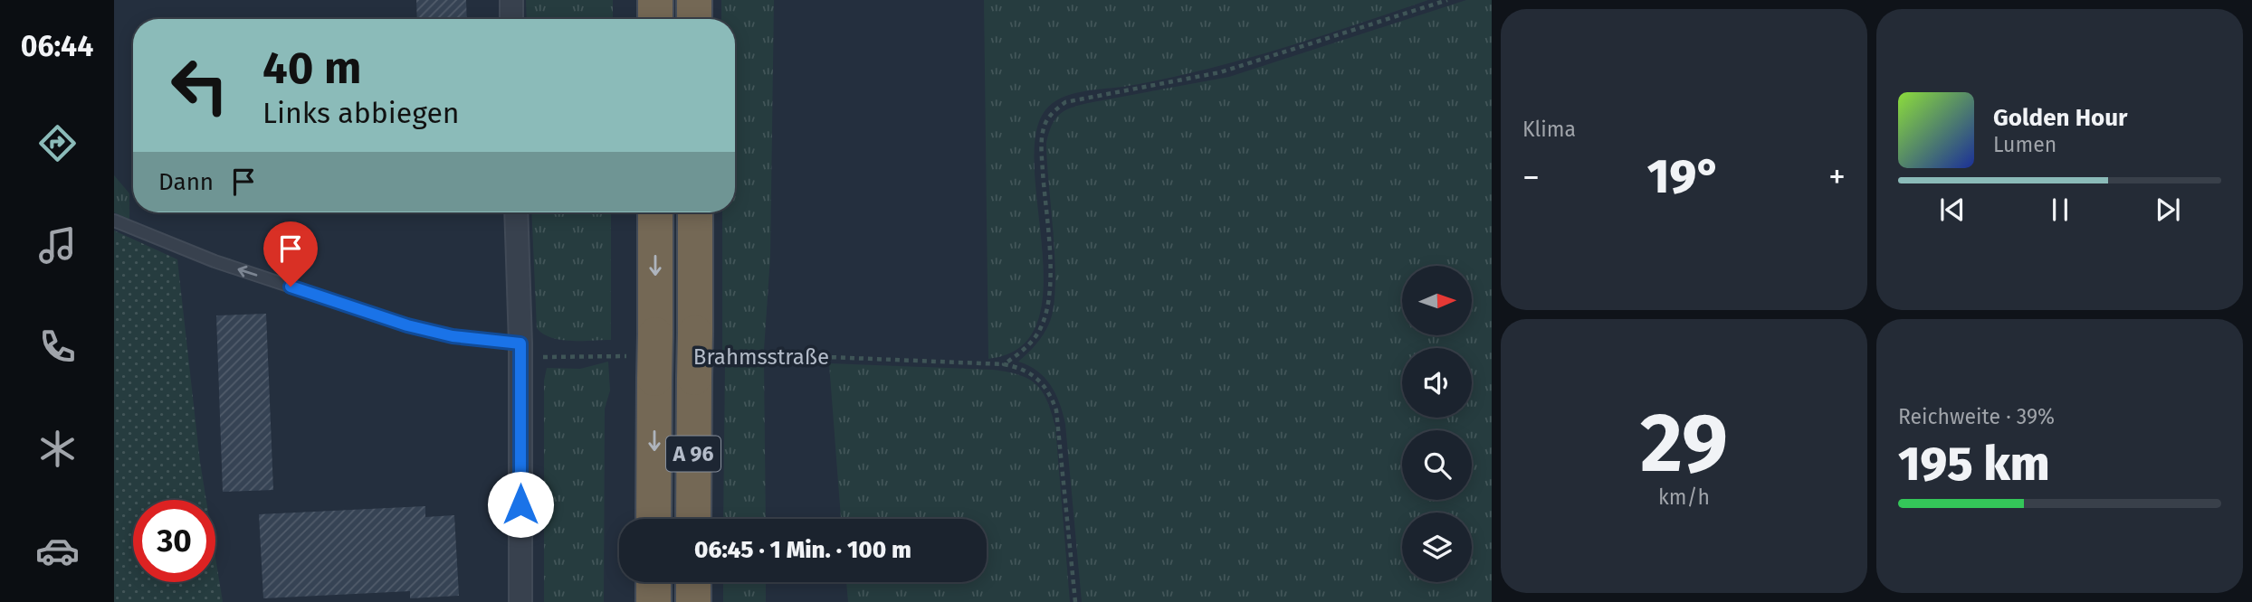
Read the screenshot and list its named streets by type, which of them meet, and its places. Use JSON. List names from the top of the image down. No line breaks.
{"streets":{"highway":["A 96"],"path":["Brahmsstraße"]},"north":"right","page":{"tabs":"06:44","tile":["Klima",["29","km/h"],["Reichweite · 39%","195 km"]],"turn":["40 m","Links abbiegen"],"song":["Golden Hour","Lumen"],"heat":["−","19°","+"],"then":"Dann","limit":"30","trip":"06:45 · 1 Min. · 100 m"}}
